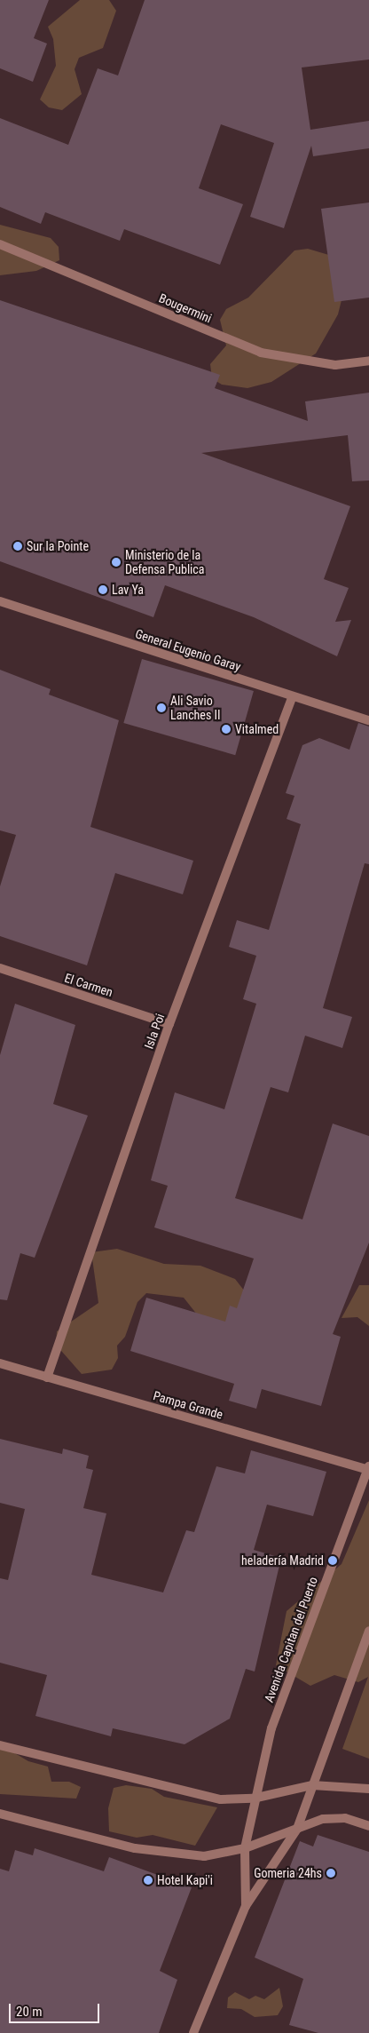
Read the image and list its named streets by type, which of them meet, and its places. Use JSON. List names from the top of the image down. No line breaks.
{"streets":{"street":["Bougermini","General Eugenio Garay","El Carmen","Isla Poi","Pampa Grande","Avenida Capitan del Puerto"]},"crossings":[["General Eugenio Garay","Isla Poi"],["El Carmen","Isla Poi"],["Isla Poi","Pampa Grande"],["Pampa Grande","Avenida Capitan del Puerto"]],"places":["Sur la Pointe","Ministerio de la Defensa Publica","Lav Ya","Ali Savio Lanches II","Vitalmed","heladería Madrid","Gomeria 24hs","Hotel Kapi'i"],"scale_bar":"20 m"}
